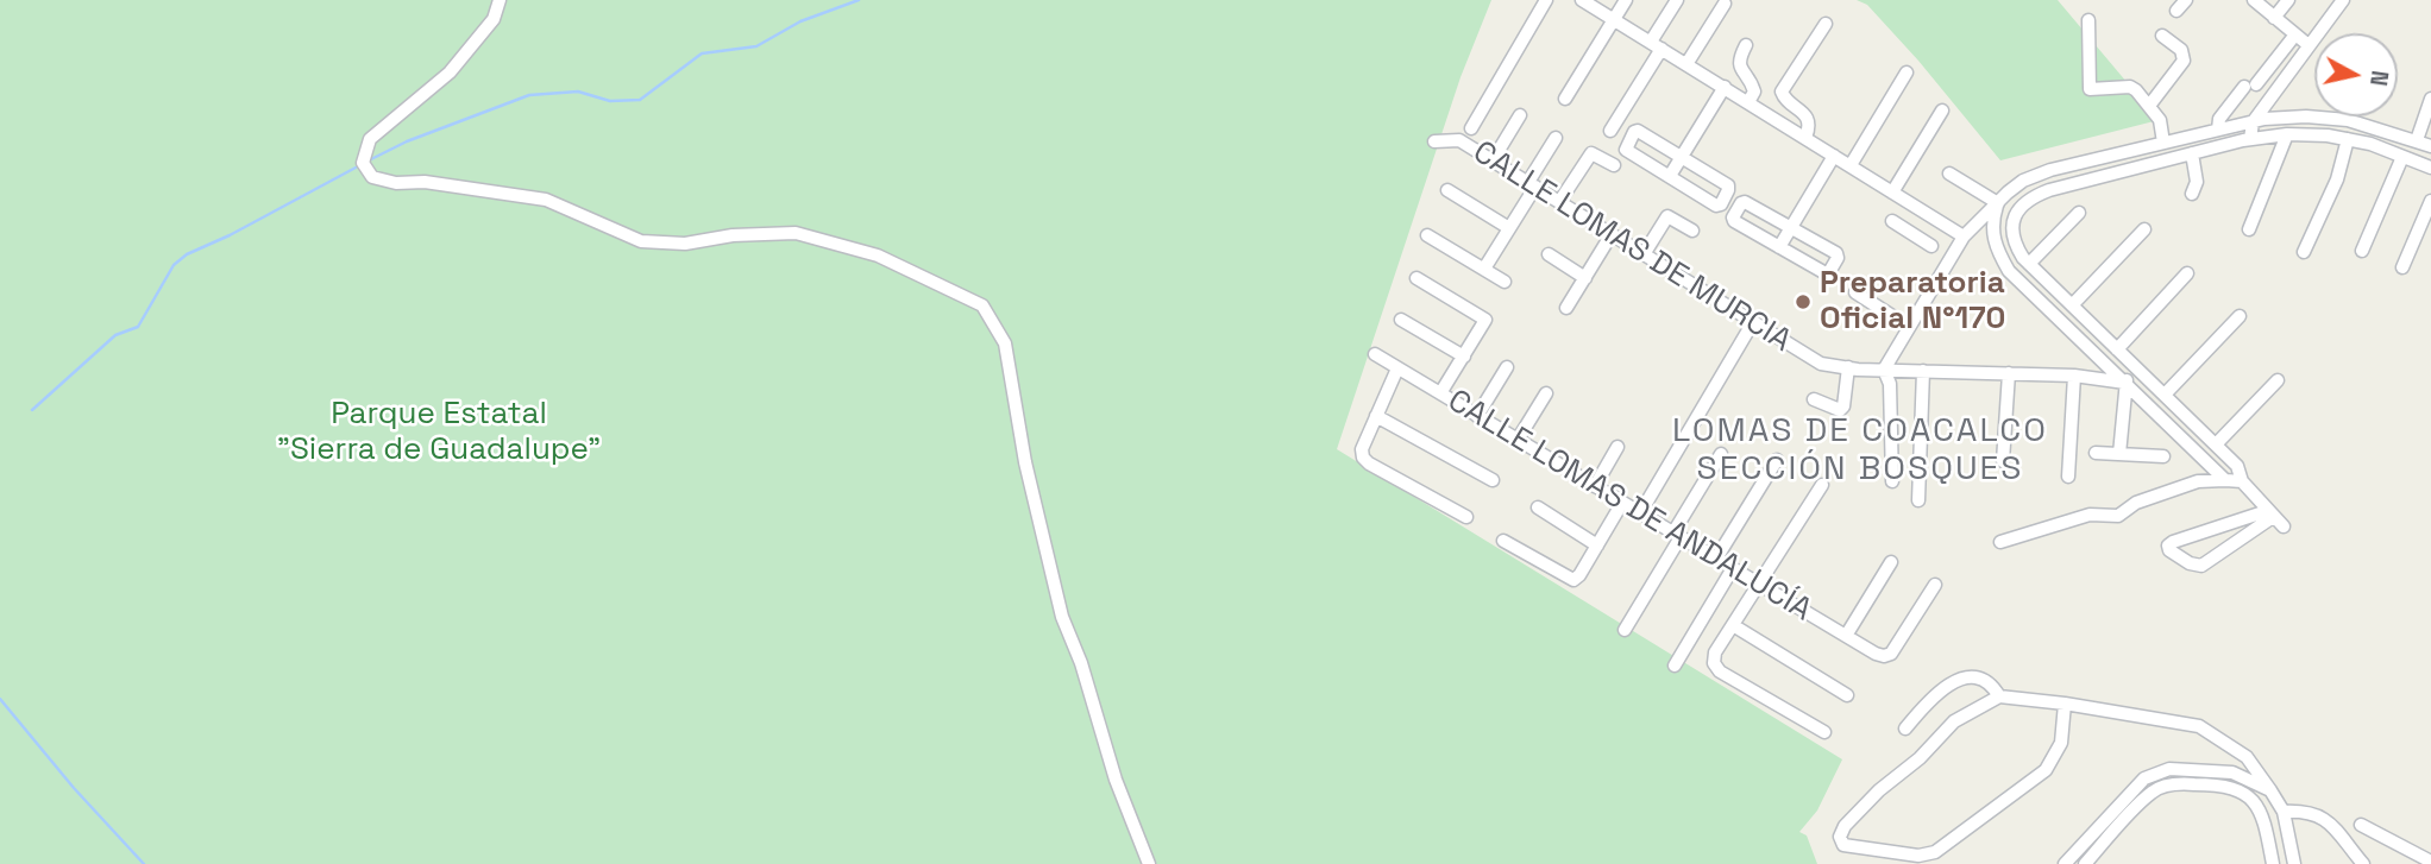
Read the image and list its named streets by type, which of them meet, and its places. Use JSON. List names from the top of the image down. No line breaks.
{"streets":{"street":["CALLE LOMAS DE MURCIA","CALLE LOMAS DE ANDALUCÍA"]},"districts":["LOMAS DE COACALCO SECCIÓN BOSQUES"],"parks":["Parque Estatal \"Sierra de Guadalupe\""],"places":["Preparatoria Oficial N°170"],"north":"right"}
